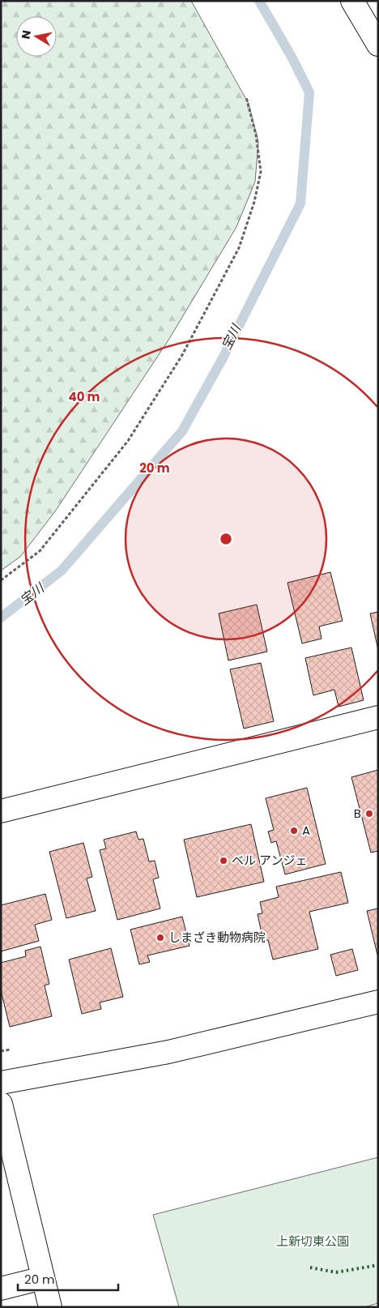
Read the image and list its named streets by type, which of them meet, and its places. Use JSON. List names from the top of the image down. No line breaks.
{"water":["宝川"],"parks":["上新切東公園"],"places":["B","A","ベル アンジェ","しまざき動物病院"],"scale_bar":"20 m","north":"left","rings":["40 m","20 m"]}
